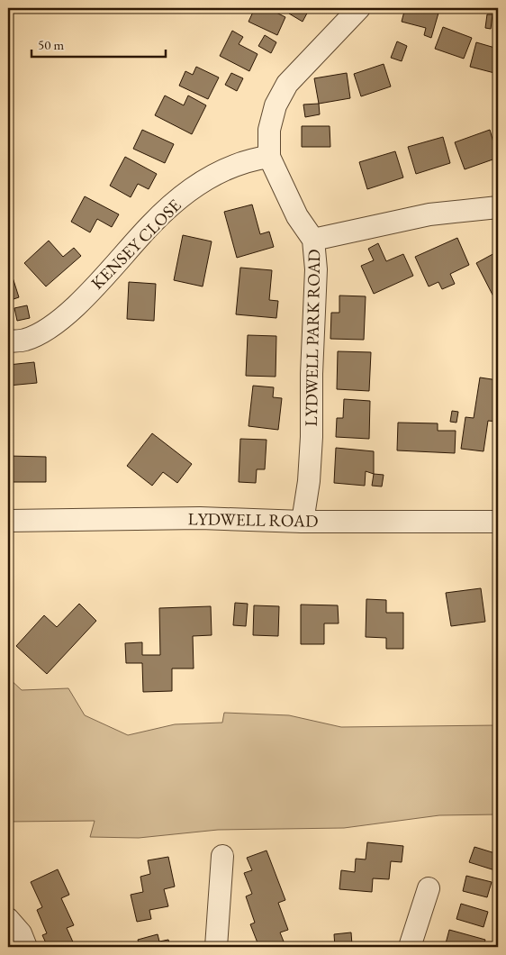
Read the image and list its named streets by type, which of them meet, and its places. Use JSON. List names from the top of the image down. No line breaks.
{"streets":{"street":["KENSEY CLOSE","LYDWELL PARK ROAD","LYDWELL ROAD"]},"crossings":[["KENSEY CLOSE","LYDWELL PARK ROAD"],["LYDWELL PARK ROAD","LYDWELL ROAD"]],"scale_bar":"50 m"}
